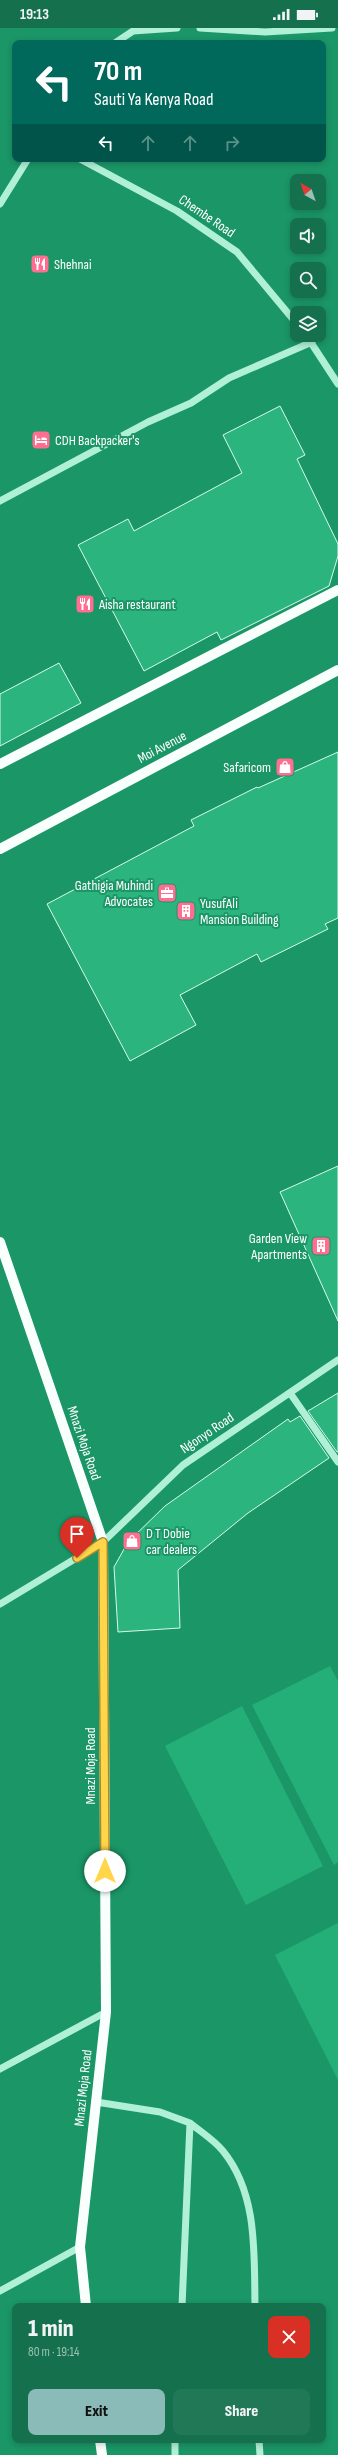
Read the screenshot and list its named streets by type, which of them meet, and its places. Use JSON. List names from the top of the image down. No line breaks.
{"streets":{"main road":["Moi Avenue","Mnazi Moja Road"],"street":["Chembe Road","Ngonyo Road"]},"crossings":[["Ngonyo Road","Mnazi Moja Road"]],"places":{"restaurant":["Shehnai","Aisha restaurant"],"hotel":["CDH Backpacker's"],"shop":["Safaricom","D T Dobie car dealers"],"office":["Gathigia Muhindi Advocates"],"building":["YusufAli Mansion Building","Garden View Apartments"]},"north":"top left","page":{"status":"19:13","turn":["70 m","Sauti Ya Kenya Road"],"heading":["1 min","80 m · 19:14"],"buttons":["Exit","Share"]}}
